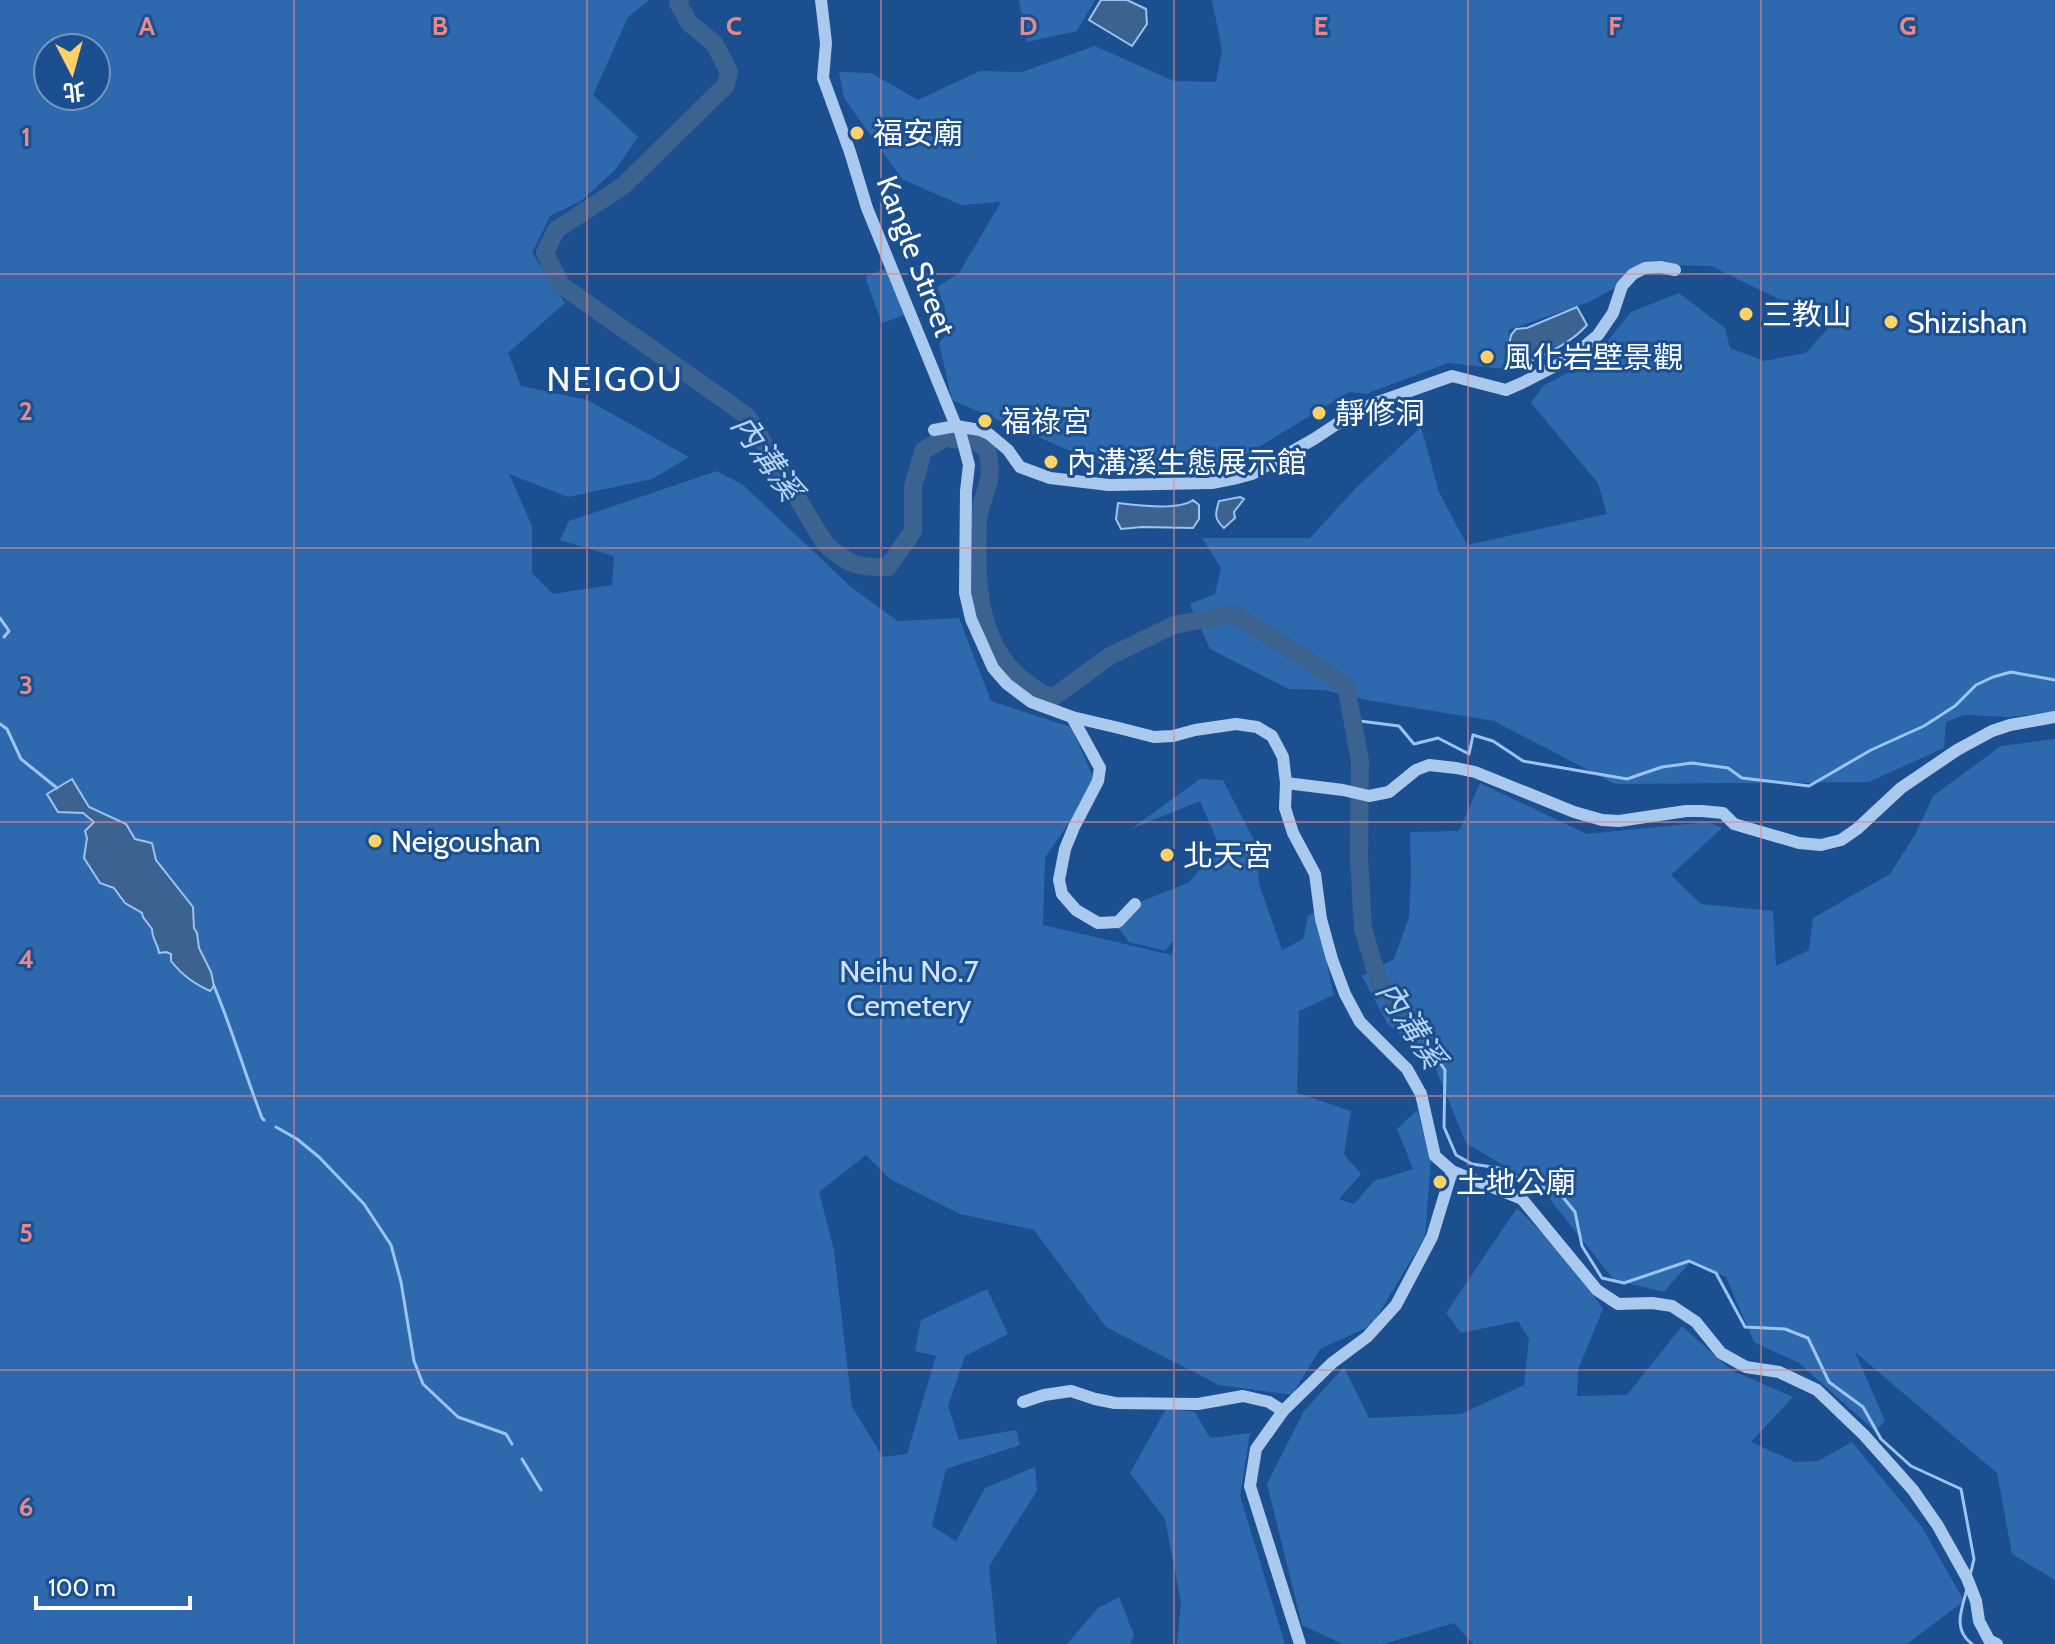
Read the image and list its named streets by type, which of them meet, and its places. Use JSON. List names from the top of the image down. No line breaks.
{"streets":{"street":["Kangle Street"]},"districts":["NEIGOU"],"water":["內溝溪"],"parks":["Neihu No.7 Cemetery"],"places":["福安廟","三教山","Shizishan","風化岩壁景觀","靜修洞","福祿宮","內溝溪生態展示館","Neigoushan","北天宮","土地公廟"],"scale_bar":"100 m","north":"bottom","grid":{"columns":["A","B","C","D","E","F","G"],"rows":["1","2","3","4","5","6"]}}
